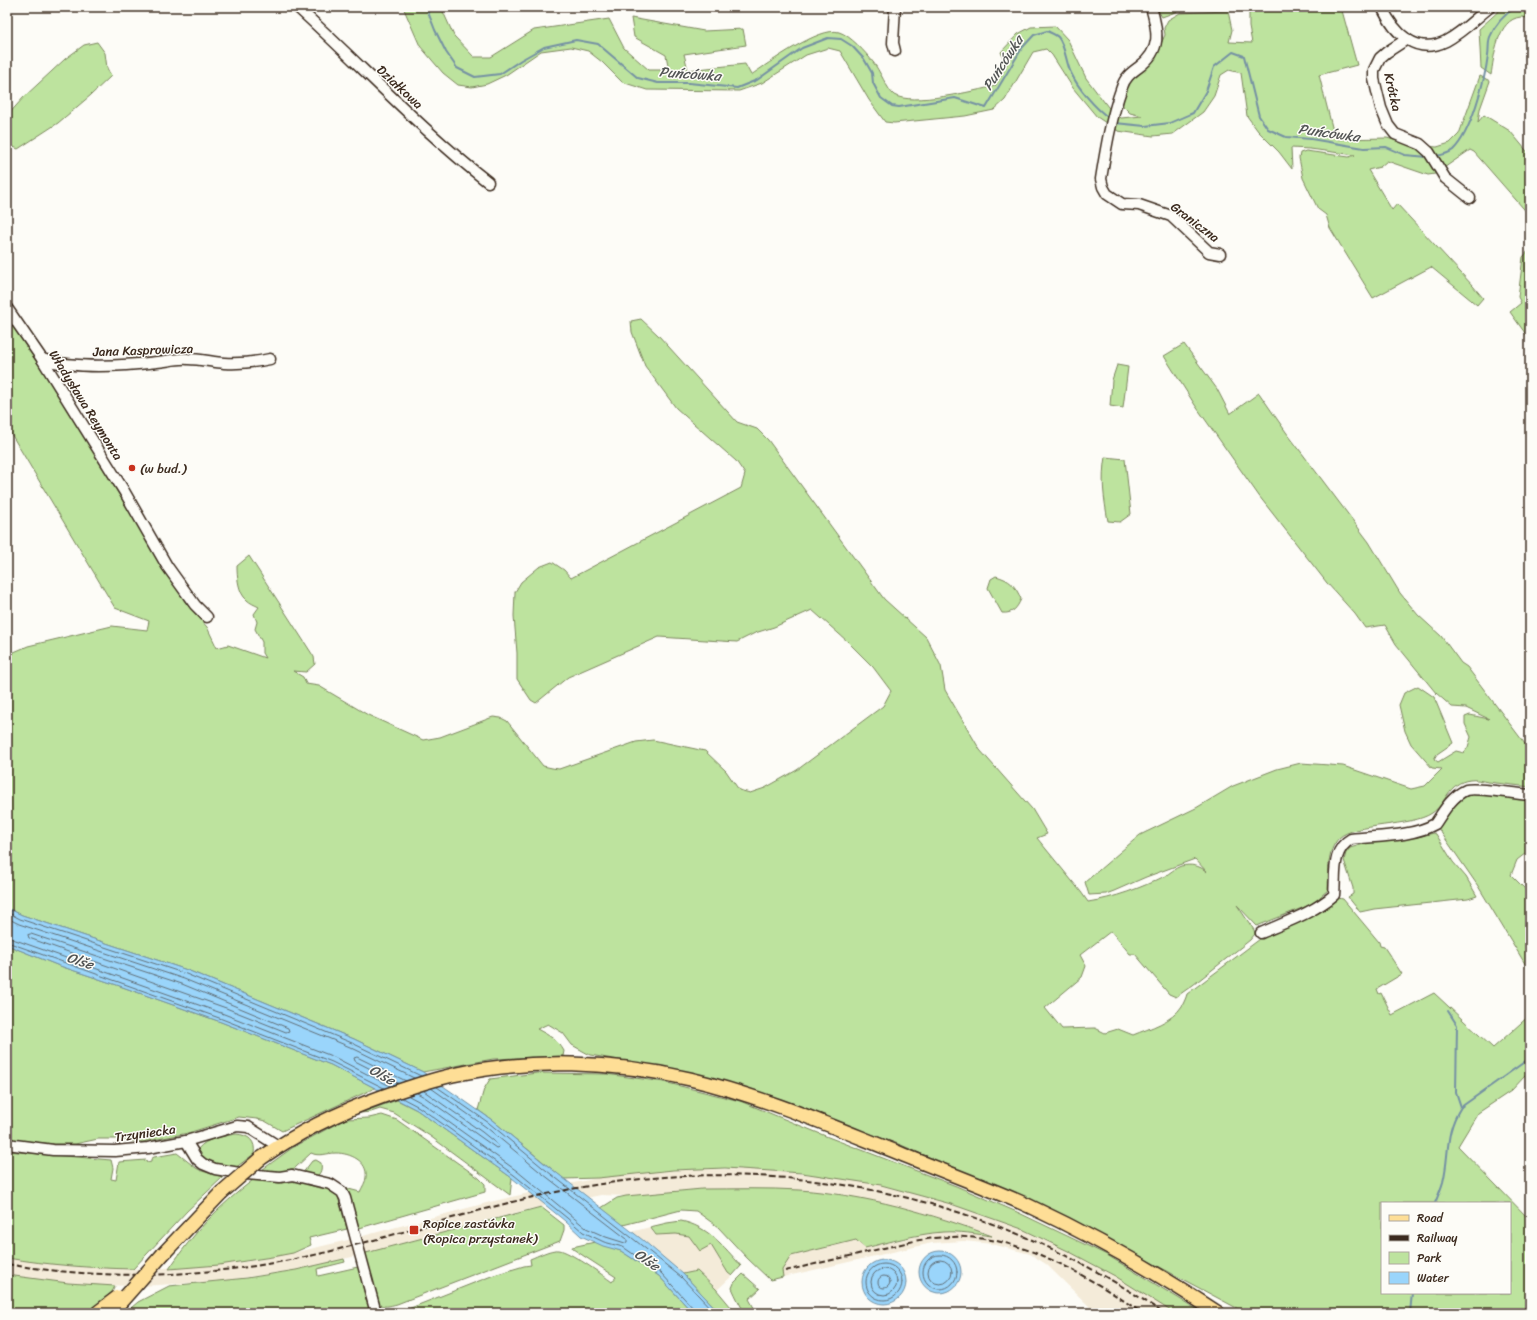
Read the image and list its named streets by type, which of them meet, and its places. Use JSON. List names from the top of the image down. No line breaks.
{"streets":{"street":["Działkowa","Krótka","Graniczna","Jana Kasprowicza","Władysława Reymonta","Trzyniecka"]},"crossings":[["Jana Kasprowicza","Władysława Reymonta"]],"water":["Puńcówka","Olše"],"places":{"other":["(w bud.)"],"transit":["Ropice zastávka (Ropica przystanek)"]},"legend":["Road","Railway","Park","Water"]}
